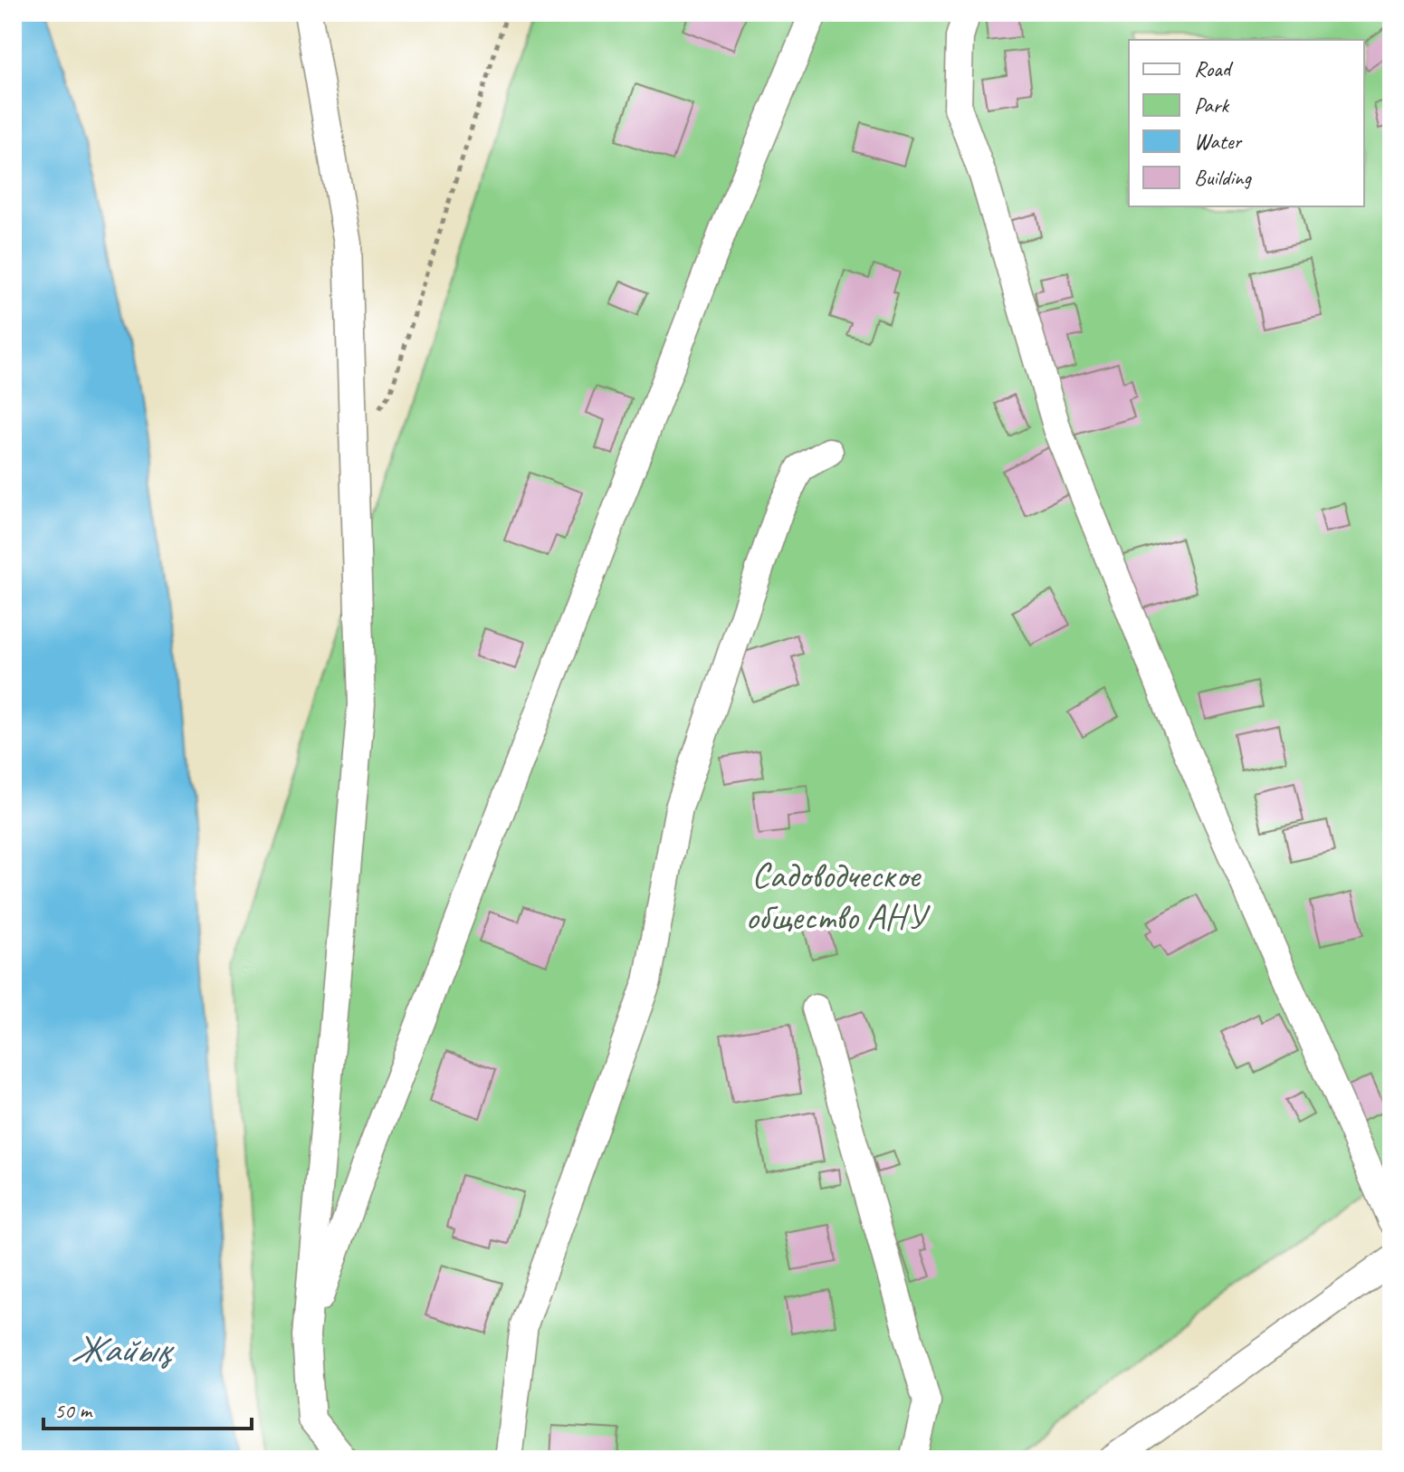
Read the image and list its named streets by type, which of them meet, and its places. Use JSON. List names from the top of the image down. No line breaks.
{"water":["Жайық"],"parks":["Садоводческое общество АНУ"],"legend":["Road","Park","Water","Building"],"scale_bar":"50 m"}
